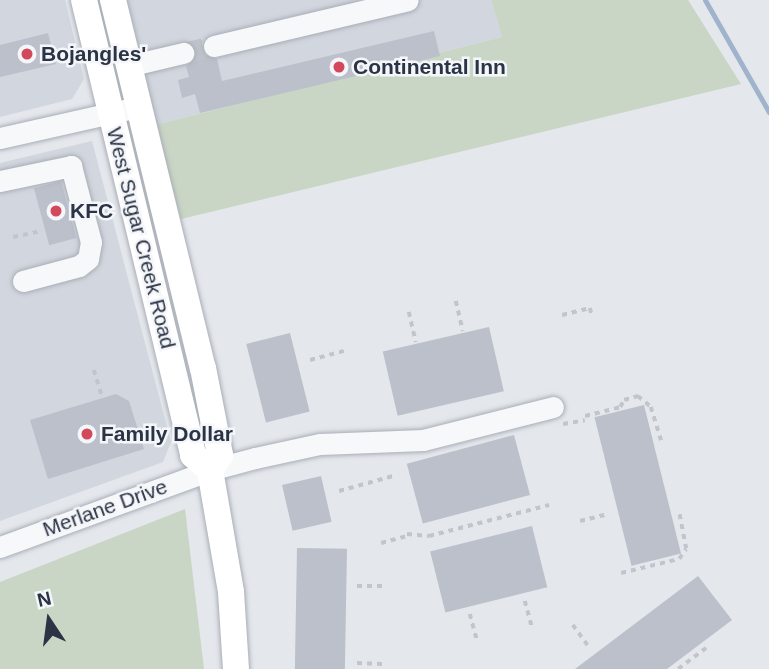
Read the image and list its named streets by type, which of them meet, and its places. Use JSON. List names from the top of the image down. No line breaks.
{"streets":{"main road":["West Sugar Creek Road"],"street":["Merlane Drive"]},"crossings":[["West Sugar Creek Road","Merlane Drive"]],"places":["Bojangles'","Continental Inn","KFC","Family Dollar"],"north":"top"}
